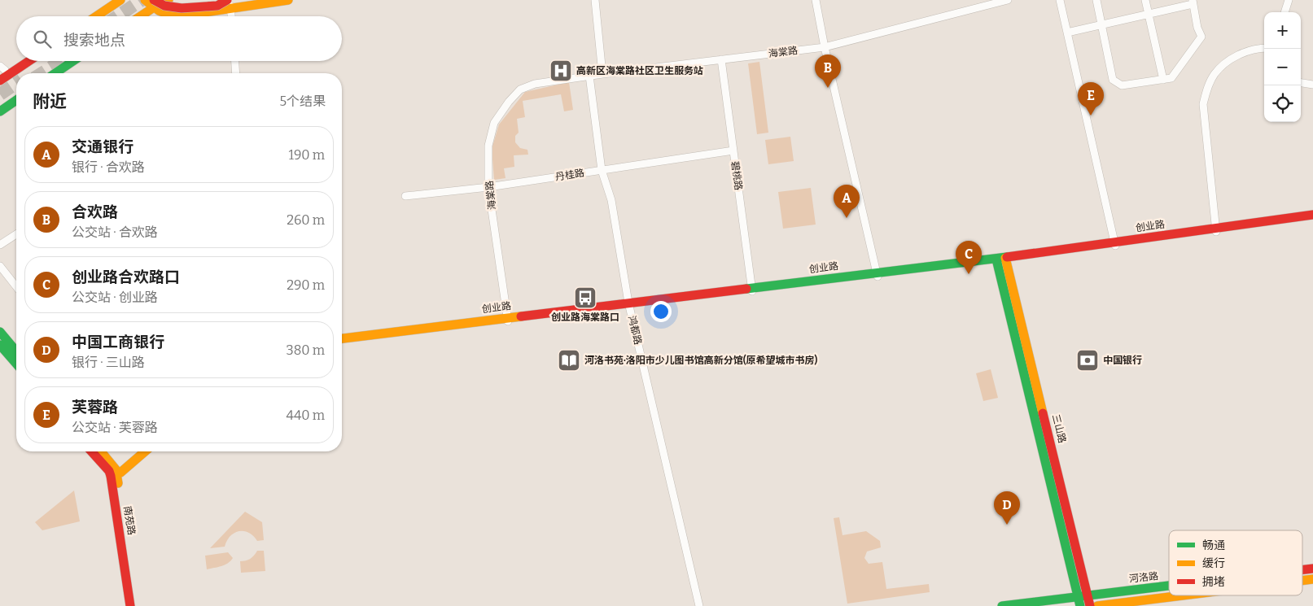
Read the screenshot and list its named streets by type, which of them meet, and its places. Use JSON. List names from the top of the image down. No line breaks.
{"streets":{"street":["海棠路","丹桂路","碧桃路","创业路","鸿都路","三山路","南苑路","河洛路"]},"crossings":[["海棠路","丹桂路"],["海棠路","碧桃路"],["海棠路","创业路"],["海棠路","鸿都路"],["丹桂路","碧桃路"],["丹桂路","鸿都路"],["碧桃路","创业路"],["创业路","鸿都路"],["创业路","三山路"],["三山路","河洛路"]],"places":{"hospital":["高新区海棠路社区卫生服务站"],"bus stop":["创业路海棠路口"],"library":["河洛书苑·洛阳市少儿图书馆高新分馆(原希望城市书房)"],"bank":["中国银行"]},"legend":["畅通","缓行","拥堵"],"page":{"map_buttons":["+","−"],"search":"搜索地点","pins":["B","E","A","C","D"],"heading":["附近","5个结果"],"list":[{"mark":"A","name":"交通银行","note":"银行 · 合欢路","value":"190 m"},{"mark":"B","name":"合欢路","note":"公交站 · 合欢路","value":"260 m"},{"mark":"C","name":"创业路合欢路口","note":"公交站 · 创业路","value":"290 m"},{"mark":"D","name":"中国工商银行","note":"银行 · 三山路","value":"380 m"},{"mark":"E","name":"芙蓉路","note":"公交站 · 芙蓉路","value":"440 m"}]}}
